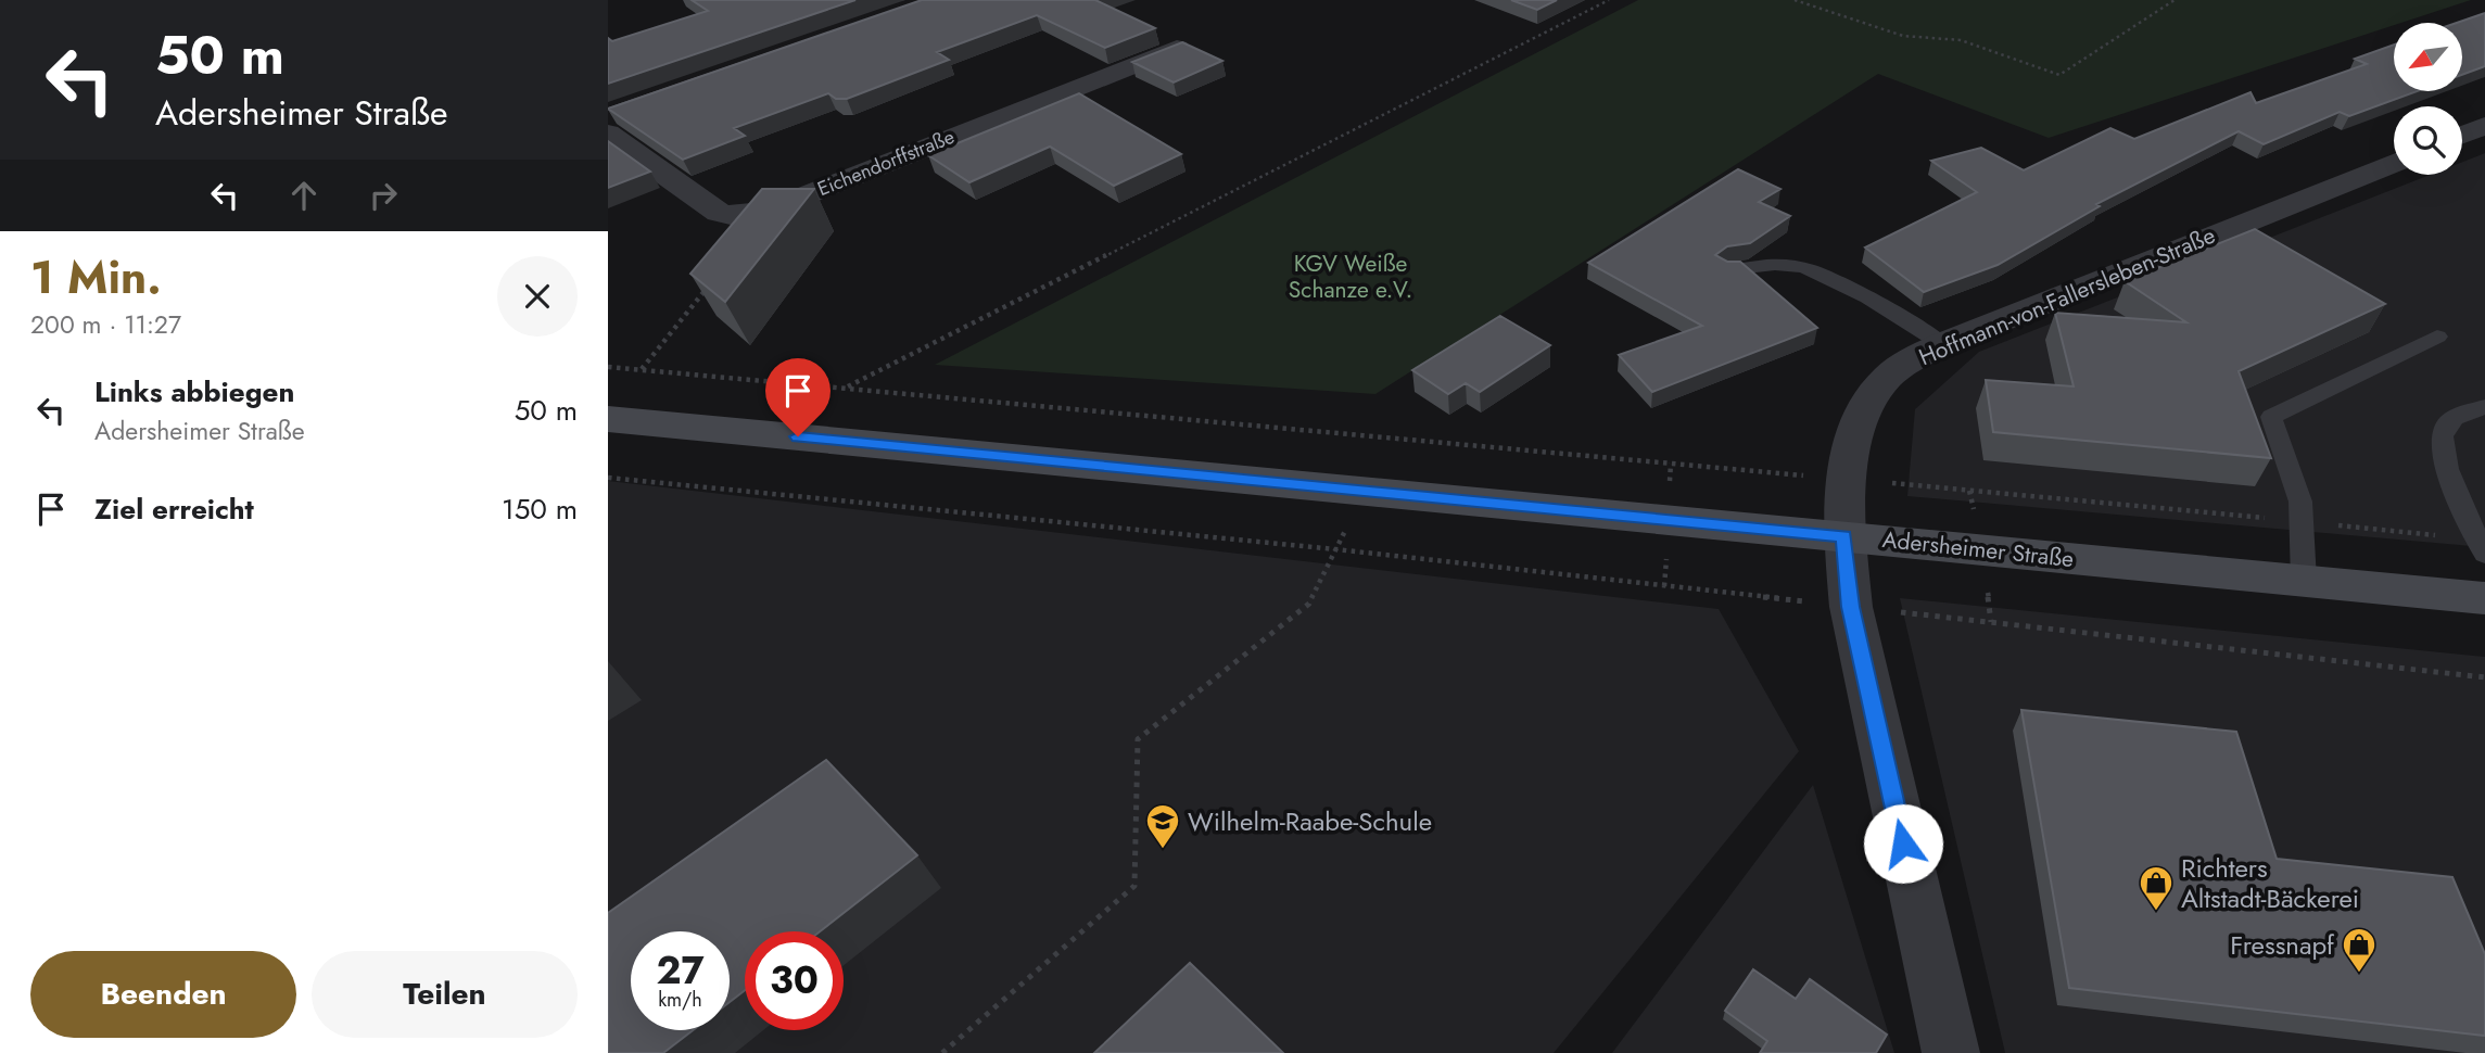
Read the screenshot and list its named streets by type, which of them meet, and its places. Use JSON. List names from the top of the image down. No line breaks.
{"streets":{"main road":["Adersheimer Straße"],"street":["Eichendorffstraße","Hoffmann-von-Fallersleben-Straße"]},"crossings":[["Hoffmann-von-Fallersleben-Straße","Adersheimer Straße"]],"parks":["KGV Weiße Schanze e.V."],"places":{"school or university":["Wilhelm-Raabe-Schule"],"shop":["Richters Altstadt-Bäckerei","Fressnapf"]},"north":"bottom left","page":{"turn":["50 m","Adersheimer Straße"],"heading":["1 Min.","200 m · 11:27"],"list":[{"name":"Links abbiegen","note":"Adersheimer Straße","value":"50 m"},{"name":"Ziel erreicht","value":"150 m"}],"speed":"27 km/h","limit":"30","buttons":["Beenden","Teilen"]}}
